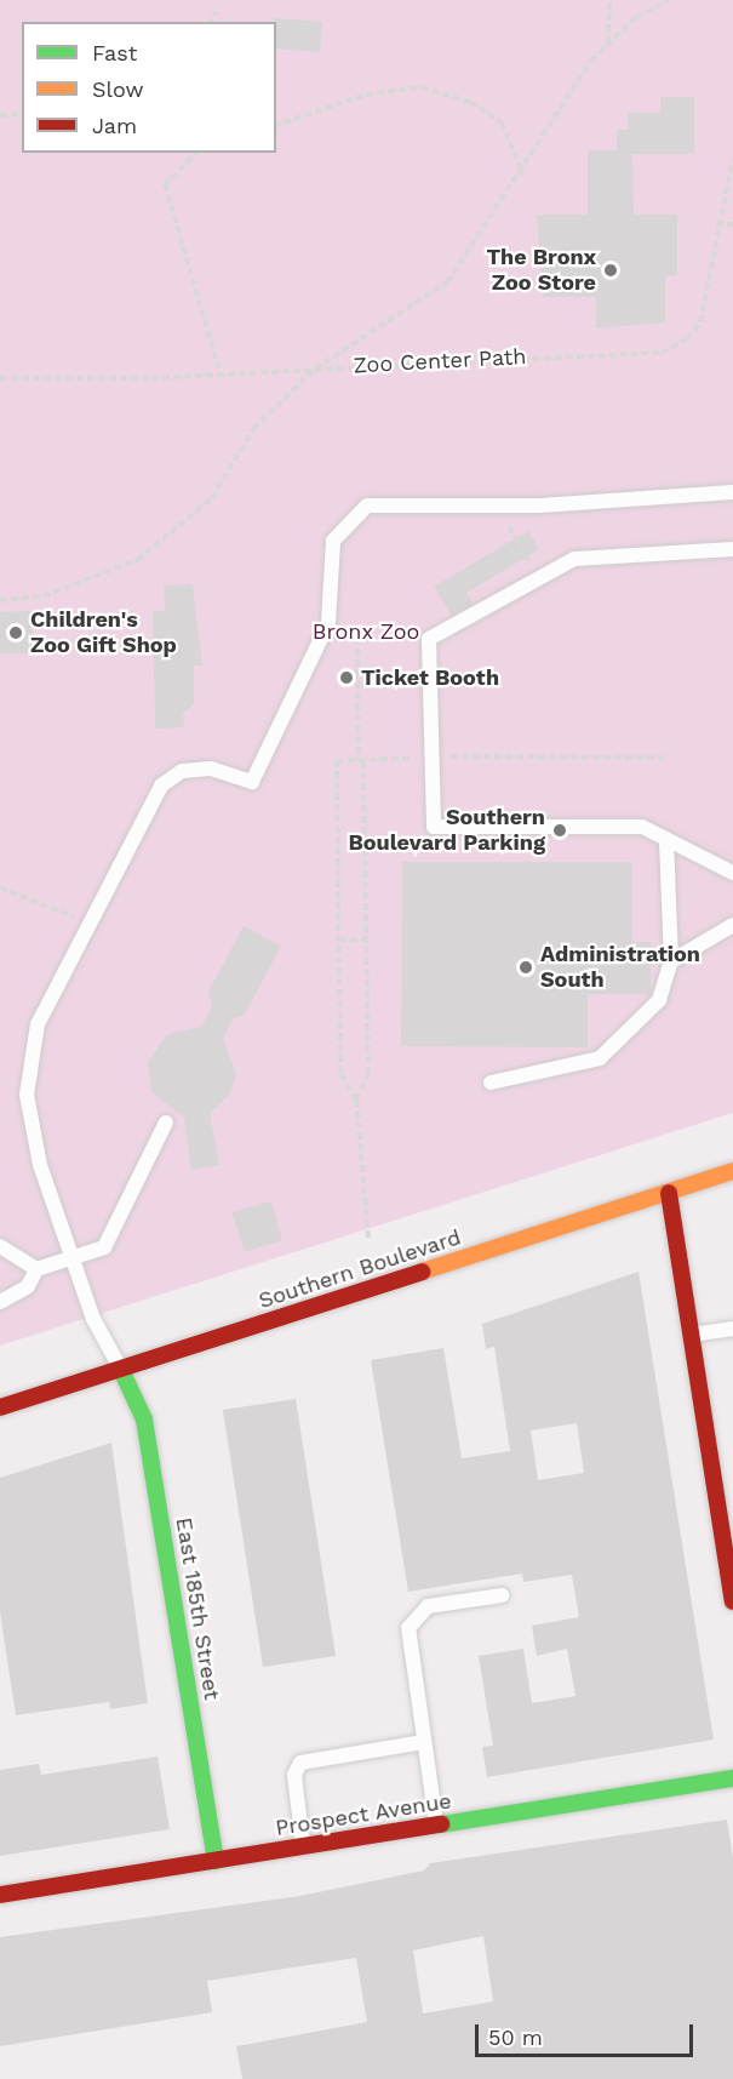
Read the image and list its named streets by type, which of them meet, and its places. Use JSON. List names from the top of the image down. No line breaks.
{"streets":{"street":["Southern Boulevard","East 185th Street","Prospect Avenue"],"path":["Zoo Center Path"]},"crossings":[["Southern Boulevard","East 185th Street"],["East 185th Street","Prospect Avenue"]],"parks":["Bronx Zoo"],"places":["The Bronx Zoo Store","Children's Zoo Gift Shop","Ticket Booth","Southern Boulevard Parking","Administration South"],"legend":["Fast","Slow","Jam"],"scale_bar":"50 m"}
